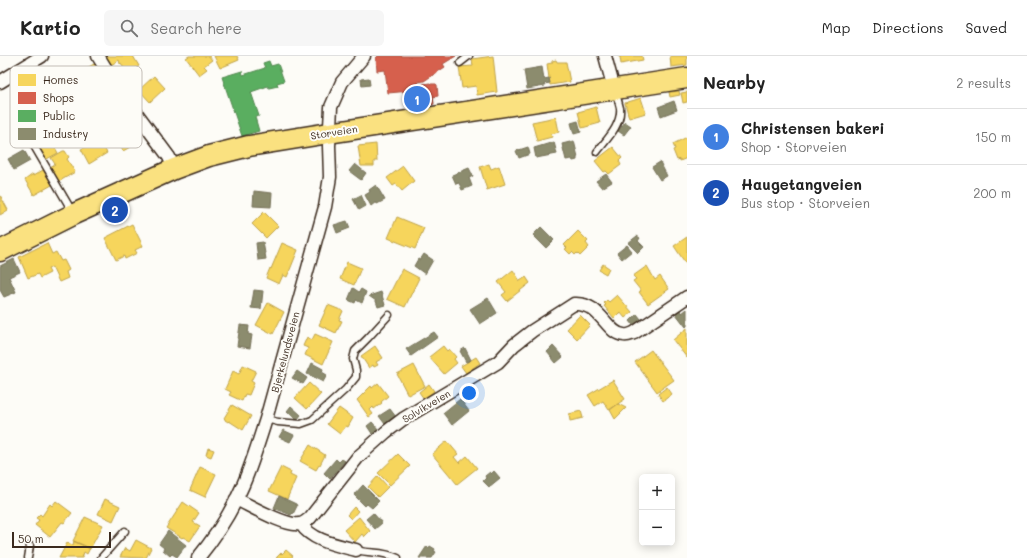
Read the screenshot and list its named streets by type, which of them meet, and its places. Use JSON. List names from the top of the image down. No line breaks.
{"streets":{"main road":["Storveien"],"street":["Bjerkelundsveien","Solvikveien"]},"crossings":[["Storveien","Bjerkelundsveien"]],"legend":["Homes","Shops","Public","Industry"],"scale_bar":"50 m","page":{"header":"Kartio","search":"Search here","nav":["Map","Directions","Saved"],"heading":["Nearby","2 results"],"pins":["1","2"],"list":[{"mark":"1","name":"Christensen bakeri","note":"Shop · Storveien","value":"150 m"},{"mark":"2","name":"Haugetangveien","note":"Bus stop · Storveien","value":"200 m"}],"map_buttons":["+","−"],"scale":"50 m"}}
